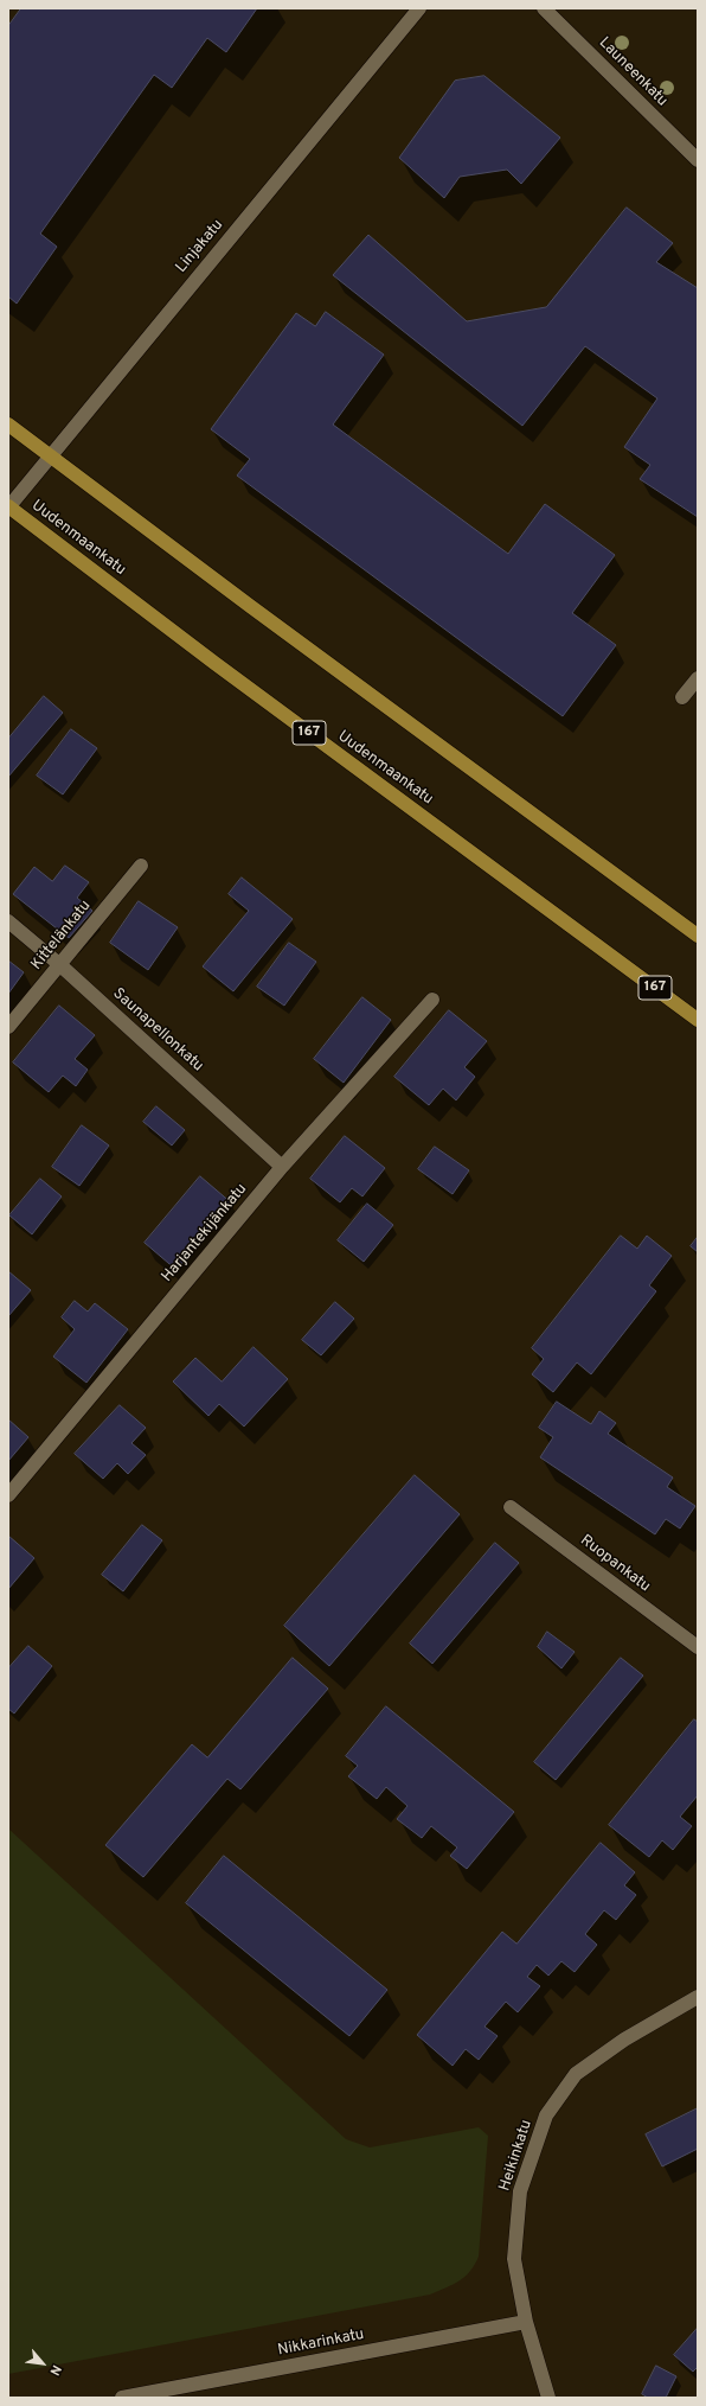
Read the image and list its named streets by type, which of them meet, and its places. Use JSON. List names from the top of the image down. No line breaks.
{"streets":{"main road":["Uudenmaankatu","167"],"street":["Launeenkatu","Linjakatu","Kittelänkatu","Saunapellonkatu","Harjantekijänkatu","Ruopankatu","Heikinkatu","Nikkarinkatu"]},"crossings":[["Linjakatu","Uudenmaankatu"],["Kittelänkatu","Saunapellonkatu"],["Saunapellonkatu","Harjantekijänkatu"],["Heikinkatu","Nikkarinkatu"]],"north":"bottom right"}
